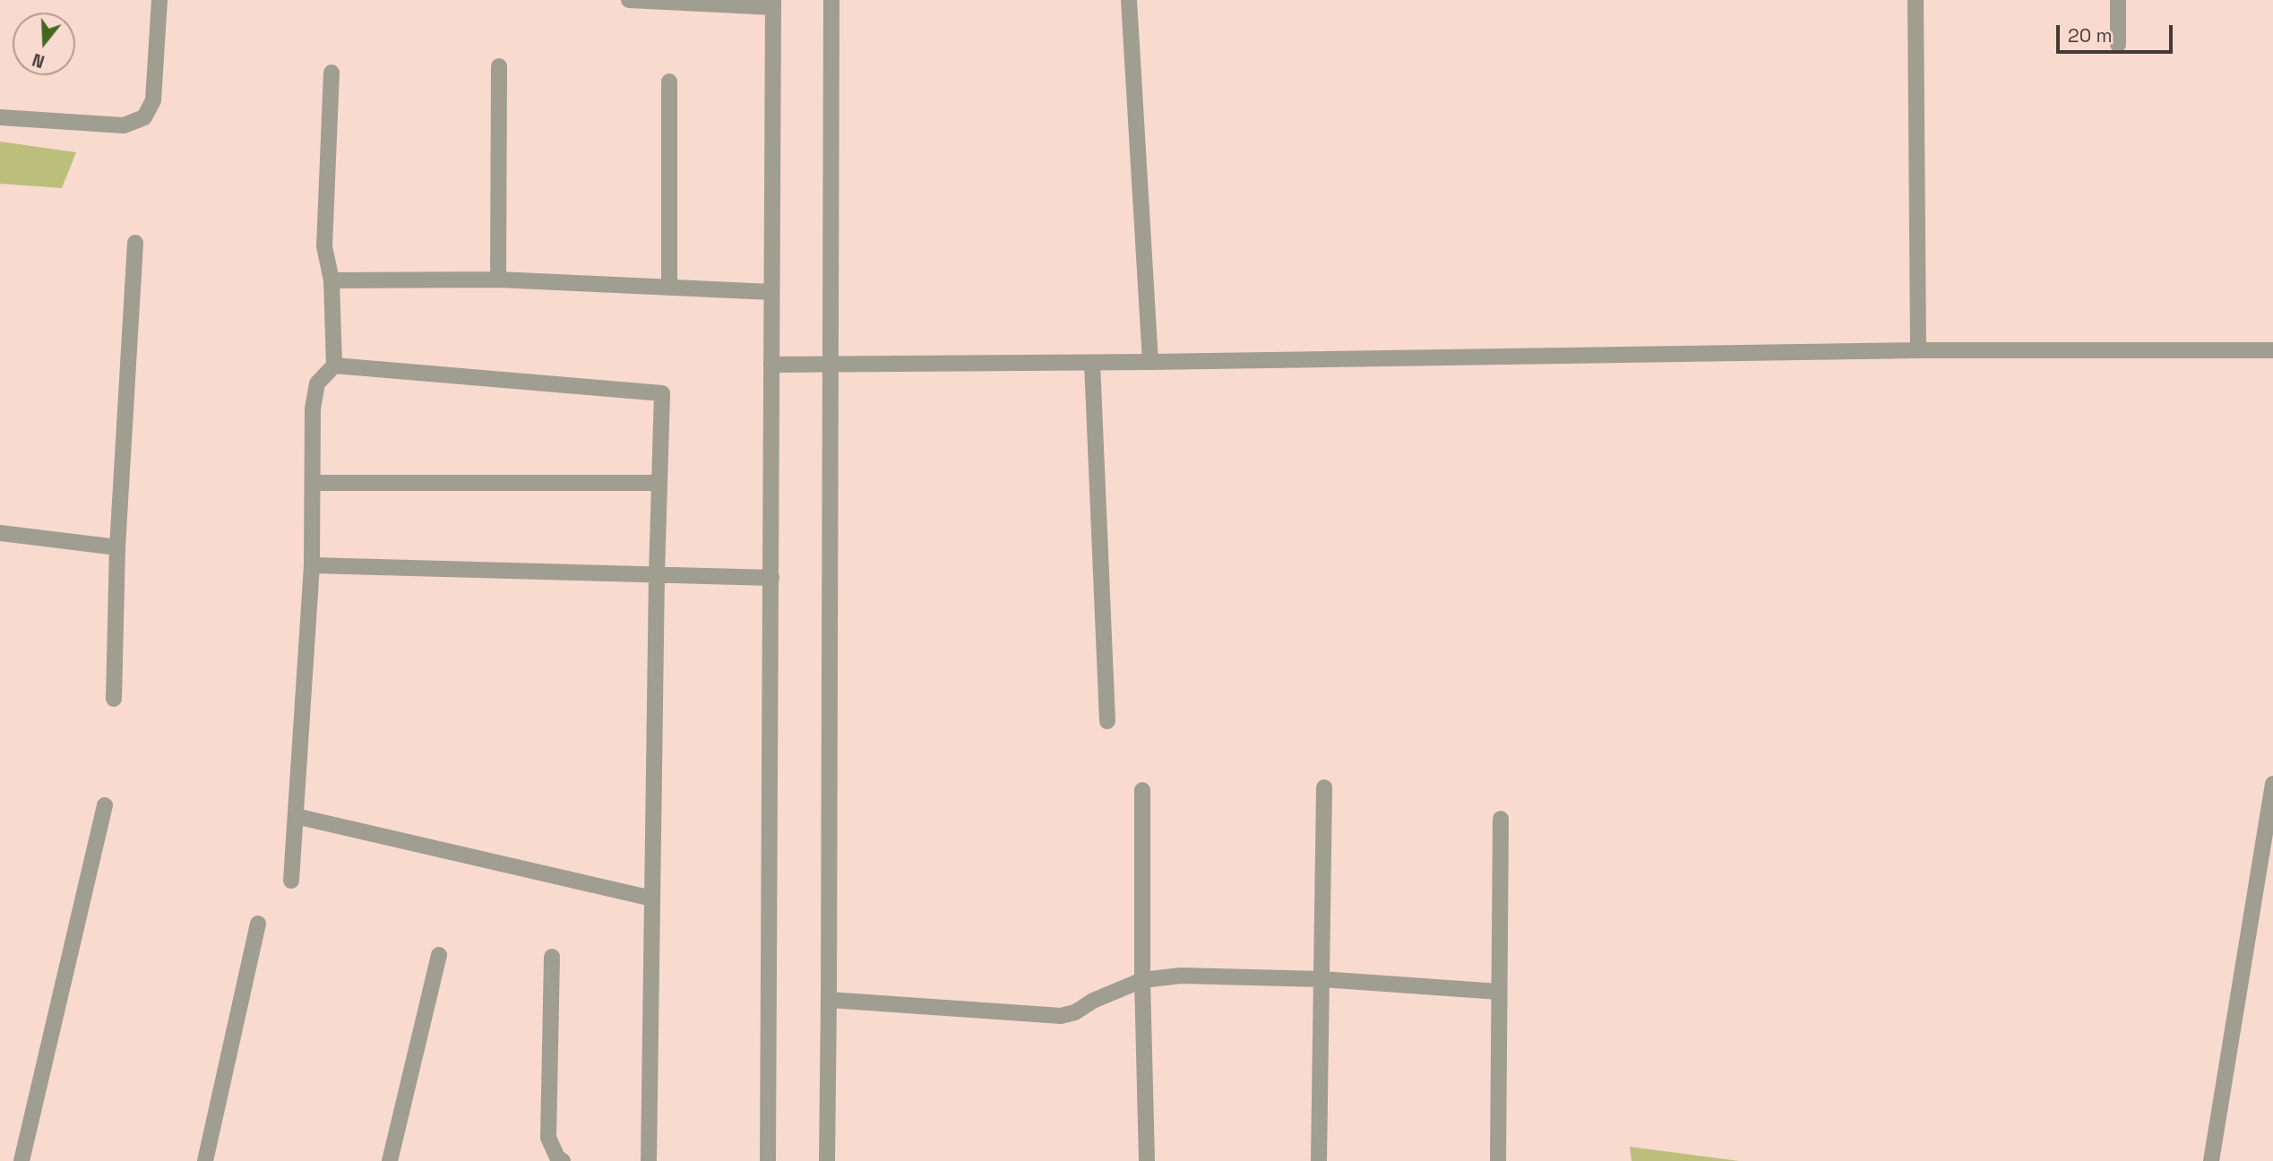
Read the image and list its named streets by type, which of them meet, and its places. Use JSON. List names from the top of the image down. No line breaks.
{"scale_bar":"20 m","north":"bottom"}
